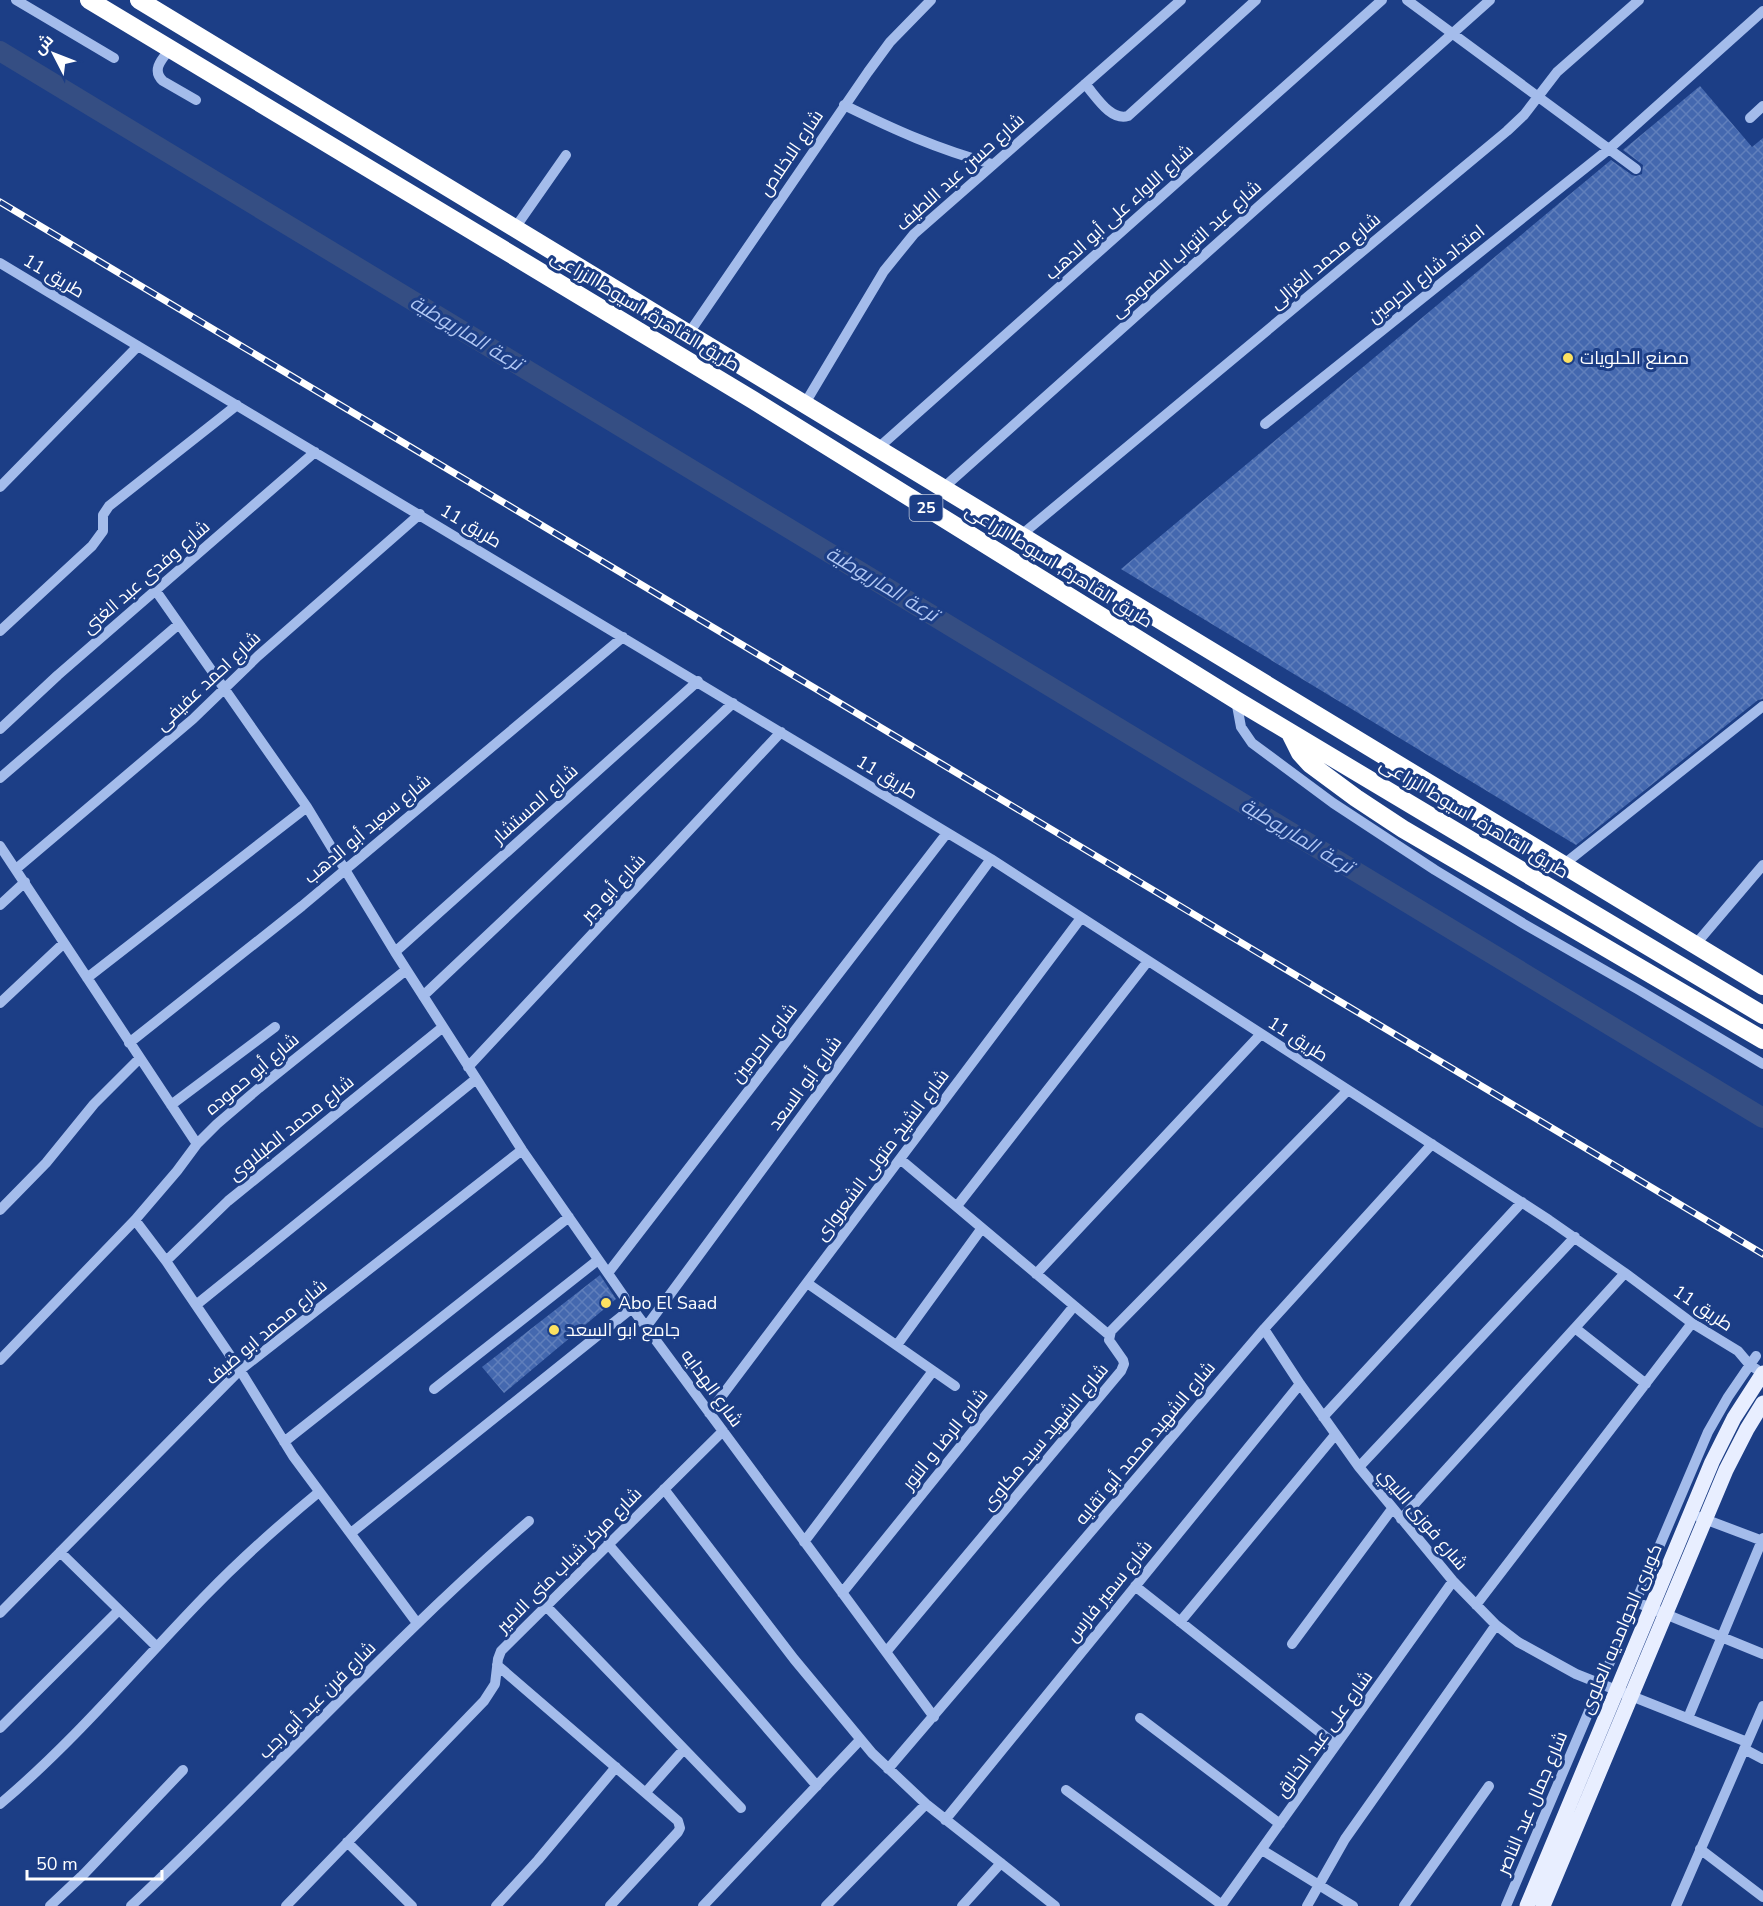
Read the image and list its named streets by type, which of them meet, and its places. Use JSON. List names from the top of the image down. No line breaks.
{"streets":{"highway":["طريق القاهرة, اسيوط الزراعى","25"],"main road":["كوبرى الحوامديه العلوى"],"street":["شارع الاخلاص","شارع حسن عبد اللطيف","شارع اللواء على أبو الدهب","شارع عبد التواب الطموهى","شارع محمد الغزالى","امتداد شارع الحرمين","طريق 11","شارع وفدى عبد الغنى","شارع احمد عفيفى","شارع المستشار","شارع سعيد أبو الدهب","شارع أبو جبر","شارع الحرمين","شارع أبو حموده","شارع أبو السعد","شارع محمد الطبلاوى","شارع الشيخ متولى الشعرواى","شارع محمد ابو ضيف","شارع الهدايه","شارع الشهيد سيد مكاوى","شارع الرضا و النور","شارع الشهيد محمد أبو تقايه","شارع فوزى الليبي","شارع مركز شباب منى الامير","شارع سمير فارس","شارع فرن عيد أبو رجب","شارع على عبد الخالق","شارع جمال عبد الناصر"]},"crossings":[["شارع الاخلاص","طريق القاهرة, اسيوط الزراعى"],["شارع حسن عبد اللطيف","طريق القاهرة, اسيوط الزراعى"],["شارع اللواء على أبو الدهب","طريق القاهرة, اسيوط الزراعى"],["شارع عبد التواب الطموهى","طريق القاهرة, اسيوط الزراعى"],["شارع محمد الغزالى","طريق القاهرة, اسيوط الزراعى"],["طريق 11","شارع وفدى عبد الغنى"],["طريق 11","شارع احمد عفيفى"],["طريق 11","شارع المستشار"],["طريق 11","شارع سعيد أبو الدهب"],["طريق 11","شارع أبو جبر"],["طريق 11","شارع الحرمين"],["طريق 11","شارع أبو السعد"],["طريق 11","شارع الشيخ متولى الشعرواى"],["طريق 11","شارع الشهيد سيد مكاوى"],["طريق 11","شارع الشهيد محمد أبو تقايه"],["طريق 11","كوبرى الحوامديه العلوى"],["طريق 11","شارع جمال عبد الناصر"],["شارع وفدى عبد الغنى","شارع الهدايه"],["شارع احمد عفيفى","شارع الهدايه"],["شارع المستشار","شارع الهدايه"],["شارع سعيد أبو الدهب","شارع الهدايه"],["شارع أبو جبر","شارع الهدايه"],["شارع الحرمين","شارع الهدايه"],["شارع أبو حموده","شارع الهدايه"],["شارع أبو السعد","شارع الهدايه"],["شارع محمد الطبلاوى","شارع الهدايه"],["شارع الشيخ متولى الشعرواى","شارع الهدايه"],["شارع محمد ابو ضيف","شارع الهدايه"],["شارع الهدايه","شارع الشهيد سيد مكاوى"],["شارع الهدايه","شارع الرضا و النور"],["شارع الهدايه","شارع الشهيد محمد أبو تقايه"],["شارع الهدايه","شارع مركز شباب منى الامير"],["شارع الشهيد محمد أبو تقايه","شارع فوزى الليبي"],["شارع فوزى الليبي","شارع سمير فارس"],["شارع فوزى الليبي","شارع على عبد الخالق"],["شارع فوزى الليبي","شارع جمال عبد الناصر"]],"water":["ترعة الماريوطية"],"places":["مصنع الحلويات","Abo El Saad","جامع ابو السعد"],"scale_bar":"50 m","north":"top left"}
